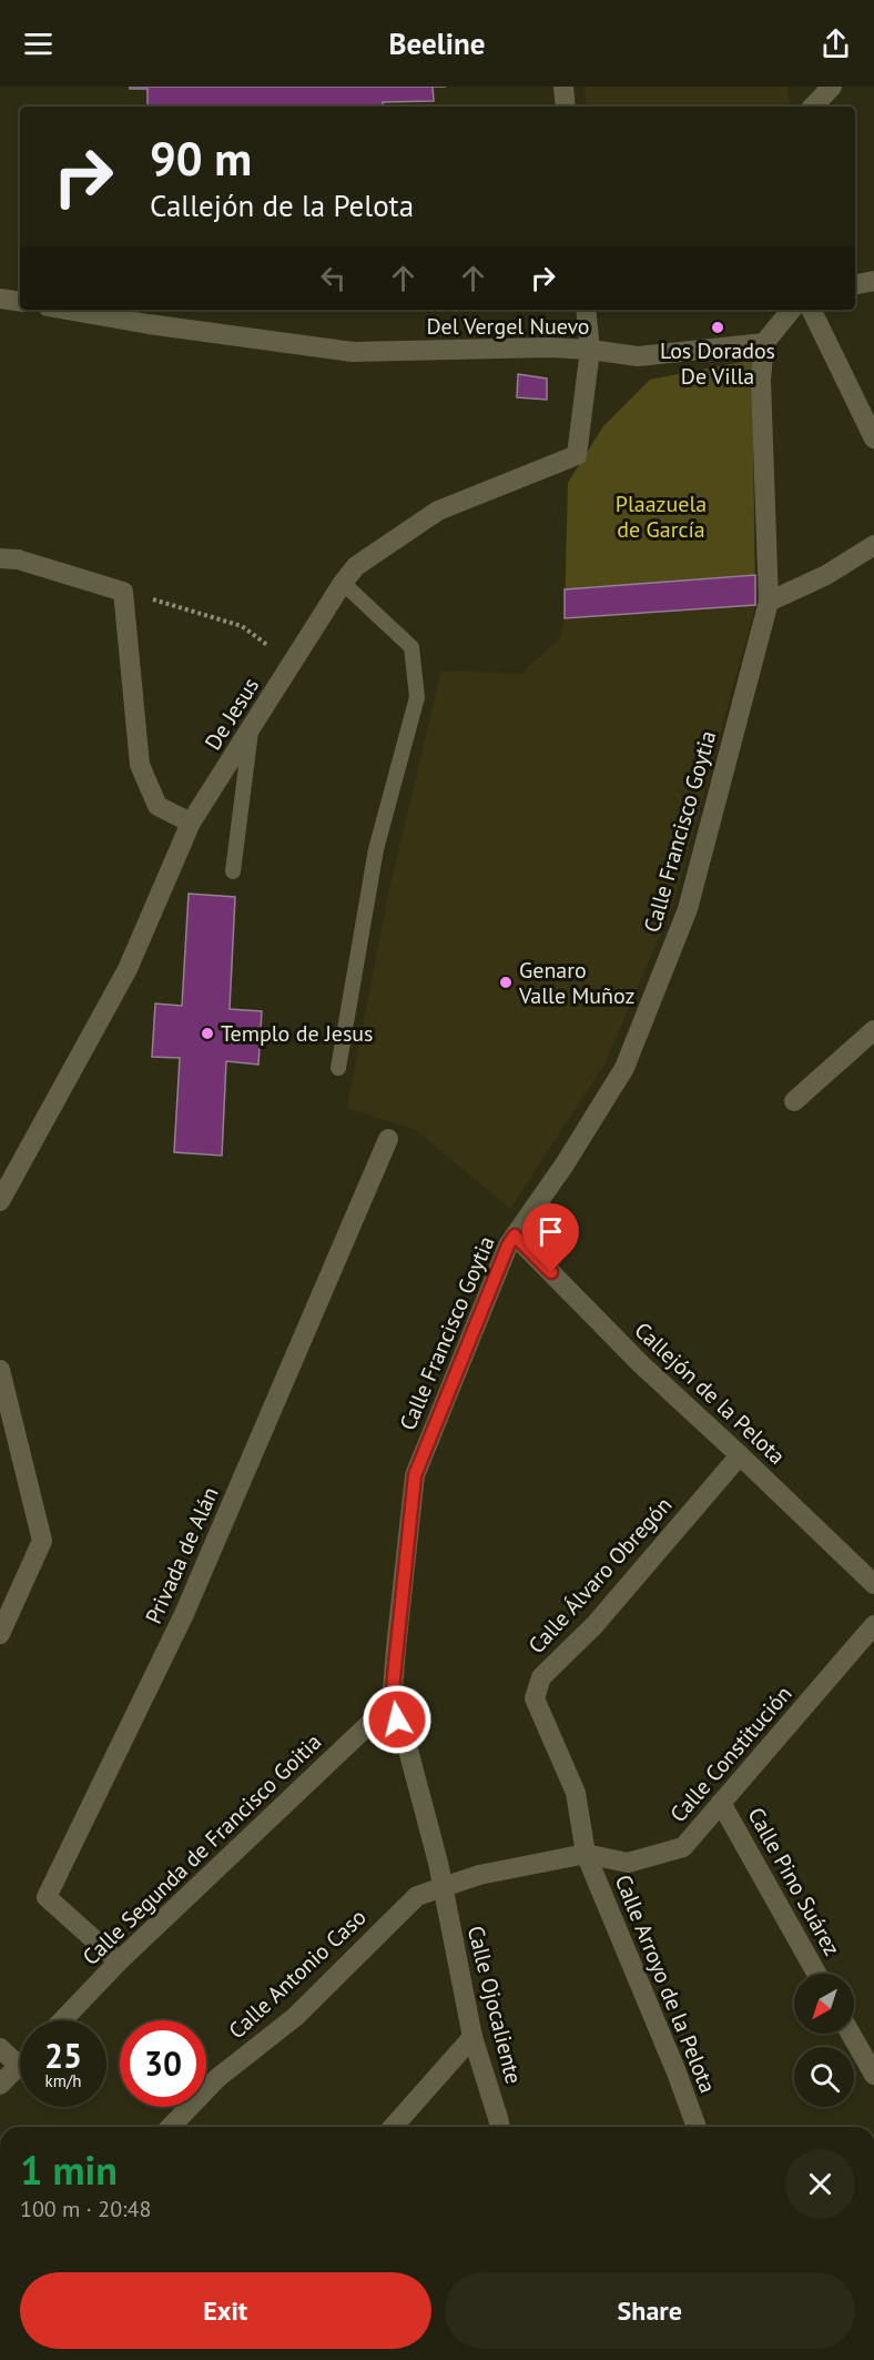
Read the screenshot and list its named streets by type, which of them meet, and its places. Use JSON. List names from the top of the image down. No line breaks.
{"streets":{"street":["Del Vergel Nuevo","De Jesus","Calle Francisco Goytia","Callejón de la Pelota","Privada de Alán","Calle Álvaro Obregón","Calle Constitución","Calle Segunda de Francisco Goitia","Calle Pino Suárez","Calle Antonio Caso","Calle Arroyo de la Pelota","Calle Ojocaliente"]},"crossings":[["Del Vergel Nuevo","De Jesus"],["Del Vergel Nuevo","Calle Francisco Goytia"],["Calle Francisco Goytia","Callejón de la Pelota"],["Calle Francisco Goytia","Calle Constitución"],["Calle Francisco Goytia","Calle Segunda de Francisco Goitia"],["Calle Francisco Goytia","Calle Antonio Caso"],["Calle Francisco Goytia","Calle Ojocaliente"],["Callejón de la Pelota","Calle Álvaro Obregón"],["Privada de Alán","Calle Segunda de Francisco Goitia"],["Calle Álvaro Obregón","Calle Constitución"],["Calle Álvaro Obregón","Calle Arroyo de la Pelota"],["Calle Constitución","Calle Pino Suárez"],["Calle Constitución","Calle Antonio Caso"],["Calle Constitución","Calle Arroyo de la Pelota"],["Calle Constitución","Calle Ojocaliente"],["Calle Antonio Caso","Calle Ojocaliente"]],"parks":["Plaazuela de García"],"places":["Los Dorados De Villa","Genaro Valle Muñoz","Templo de Jesus"],"north":"bottom left","page":{"header":"Beeline","turn":["90 m","Callejón de la Pelota"],"speed":"25 km/h","limit":"30","heading":["1 min","100 m · 20:48"],"buttons":["Exit","Share"]}}
